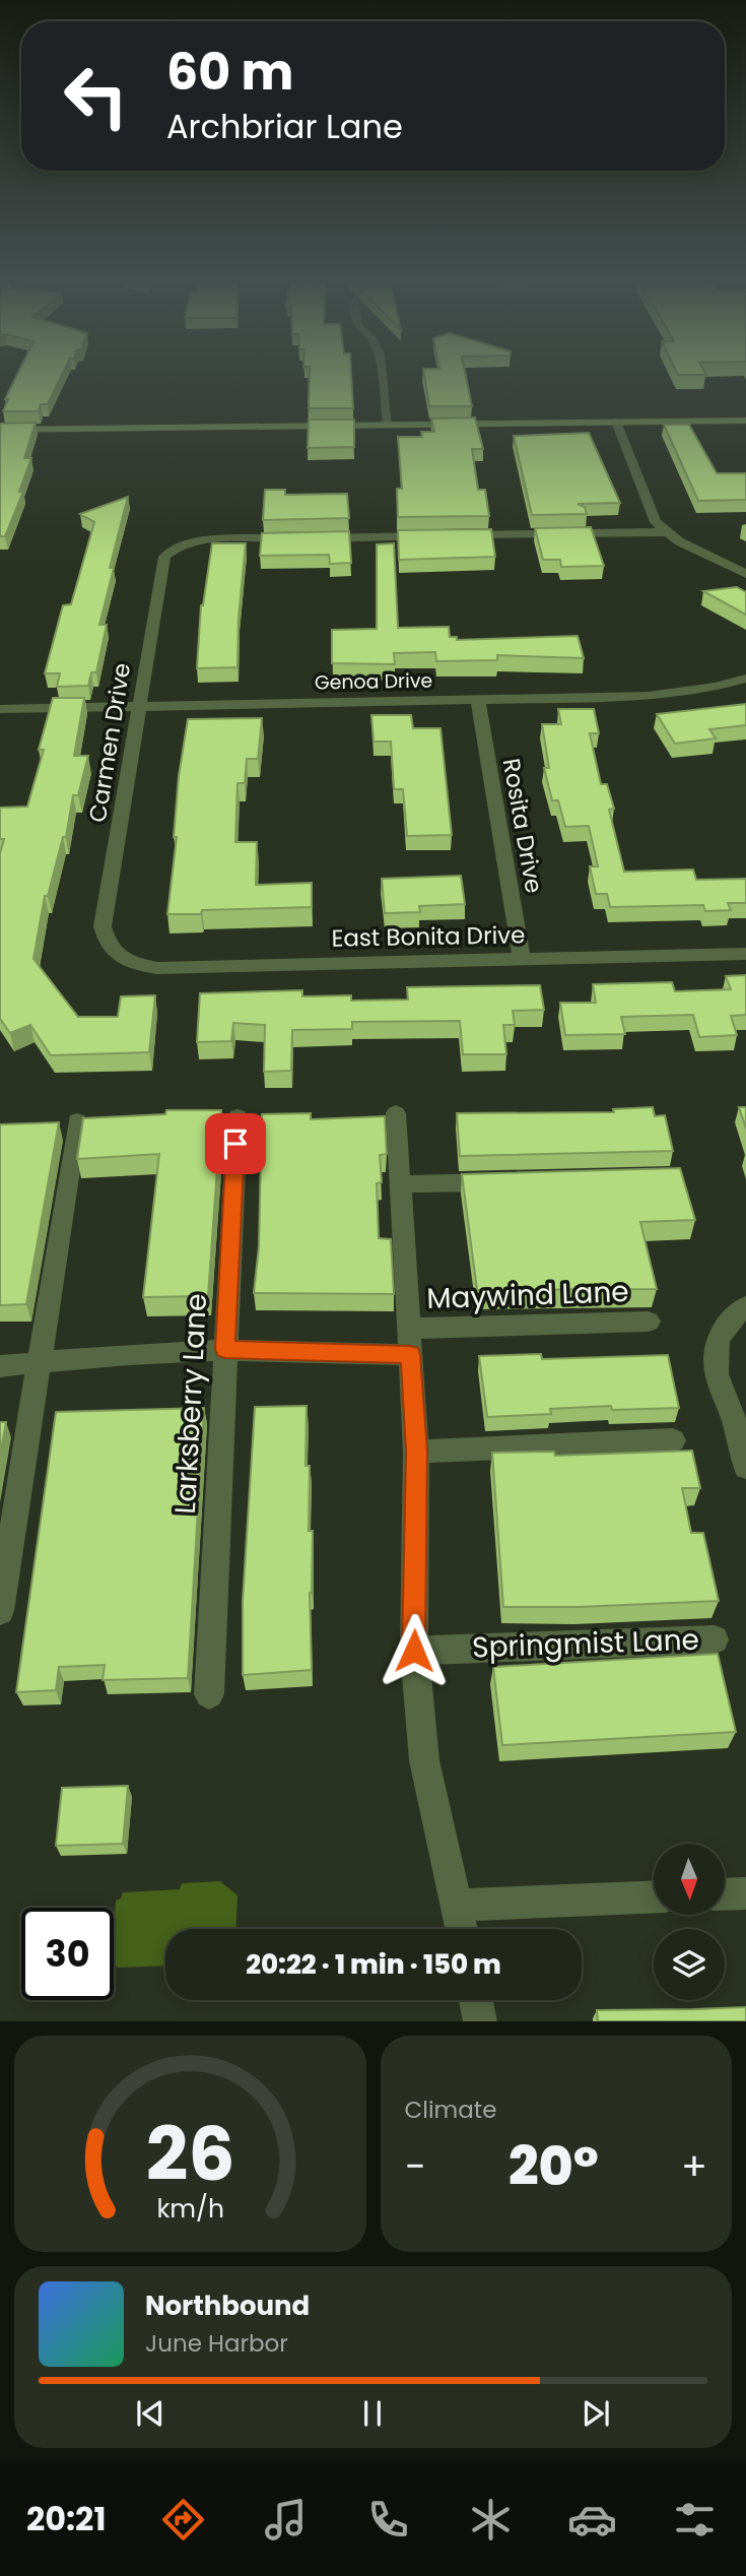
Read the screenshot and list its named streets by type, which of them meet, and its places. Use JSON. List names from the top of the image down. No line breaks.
{"streets":{"street":["Genoa Drive","Carmen Drive","Rosita Drive","East Bonita Drive","Maywind Lane","Larksberry Lane","Springmist Lane"]},"crossings":[["Genoa Drive","Carmen Drive"],["Genoa Drive","Rosita Drive"],["Carmen Drive","East Bonita Drive"],["Rosita Drive","East Bonita Drive"],["Maywind Lane","Larksberry Lane"]],"north":"bottom","page":{"turn":["60 m","Archbriar Lane"],"limit":"30","trip":"20:22 · 1 min · 150 m","tile":"Climate","heat":["−","20°","+"],"song":["Northbound","June Harbor"],"tabs":"20:21","gauge":["26","km/h"]}}
